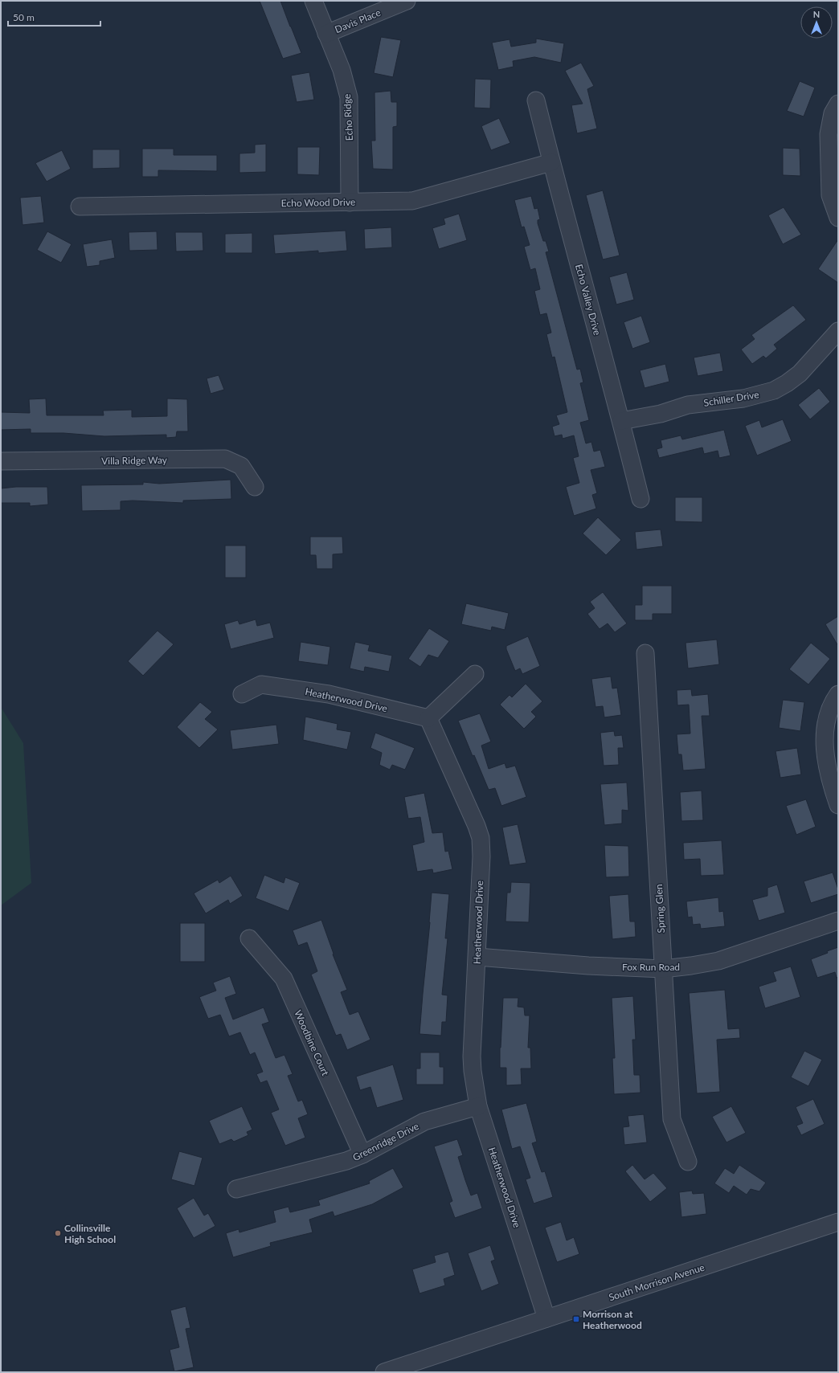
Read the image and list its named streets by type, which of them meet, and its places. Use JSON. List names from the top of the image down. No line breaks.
{"streets":{"street":["Davis Place","Echo Ridge","Echo Wood Drive","Echo Valley Drive","Schiller Drive","Villa Ridge Way","Heatherwood Drive","Spring Glen","Fox Run Road","Woodbine Court","Greenridge Drive","South Morrison Avenue"]},"crossings":[["Davis Place","Echo Ridge"],["Echo Ridge","Echo Wood Drive"],["Echo Wood Drive","Echo Valley Drive"],["Echo Valley Drive","Schiller Drive"],["Heatherwood Drive","Fox Run Road"],["Heatherwood Drive","Greenridge Drive"],["Heatherwood Drive","South Morrison Avenue"],["Spring Glen","Fox Run Road"],["Woodbine Court","Greenridge Drive"]],"places":{"other":["Collinsville High School"],"transit":["Morrison at Heatherwood"]},"scale_bar":"50 m","north":"top"}
